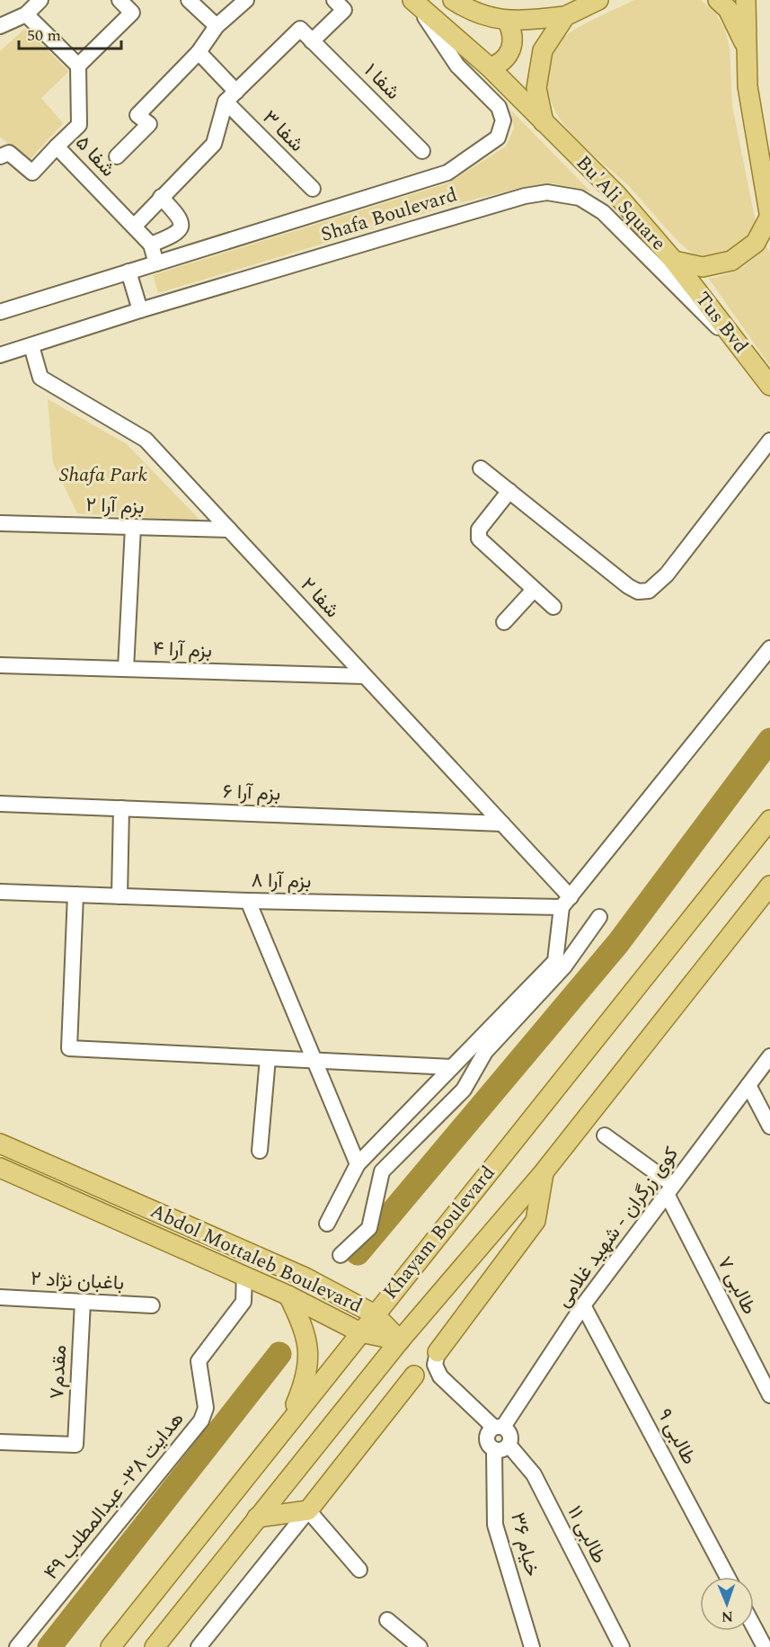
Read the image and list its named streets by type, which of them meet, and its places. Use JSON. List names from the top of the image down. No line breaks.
{"streets":{"main road":["Bu'Ali Square","Tus Bvd","Khayam Boulevard","Abdol Mottaleb Boulevard"],"street":["شفا ۱","شفا ۳","شفا ۵","Shafa Boulevard","بزم آرا ۲","شفا ۲","بزم آرا ۴","بزم آرا ۶","بزم آرا ۸","کوی زرگران - شهید غلامی","باغبان نژاد ۲","طالبی ۷","مقدم۷","طالبی ۹","هدایت ۳۸- عبدالمطلب ۴۹","طالبی ۱۱","خیام ۳۶"]},"crossings":[["شفا ۵","Shafa Boulevard"],["Bu'Ali Square","Shafa Boulevard"],["Bu'Ali Square","Tus Bvd"],["Shafa Boulevard","Tus Bvd"],["Shafa Boulevard","شفا ۲"],["بزم آرا ۲","شفا ۲"],["شفا ۲","بزم آرا ۴"],["شفا ۲","بزم آرا ۶"],["شفا ۲","بزم آرا ۸"],["کوی زرگران - شهید غلامی","طالبی ۷"],["کوی زرگران - شهید غلامی","طالبی ۹"],["Khayam Boulevard","Abdol Mottaleb Boulevard"],["Abdol Mottaleb Boulevard","هدایت ۳۸- عبدالمطلب ۴۹"],["باغبان نژاد ۲","مقدم۷"],["طالبی ۱۱","خیام ۳۶"]],"parks":["Shafa Park"],"scale_bar":"50 m","north":"bottom"}
